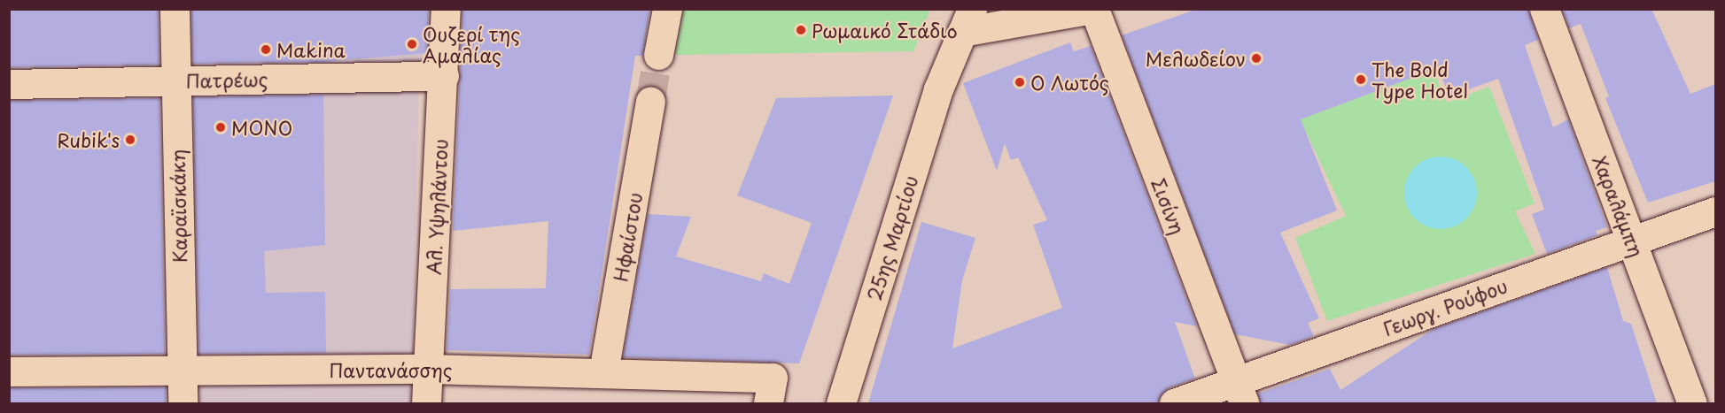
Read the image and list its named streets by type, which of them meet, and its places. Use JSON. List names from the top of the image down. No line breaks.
{"streets":{"street":["Πατρέως","Καραϊσκάκη","Σισίνη","Χαραλάμπη","Αλ. Υψηλάντου","Ηφαίστου","25ης Μαρτίου","Γεωργ. Ρούφου","Παντανάσσης"]},"crossings":[["Πατρέως","Καραϊσκάκη"],["Πατρέως","Αλ. Υψηλάντου"],["Καραϊσκάκη","Παντανάσσης"],["Σισίνη","Γεωργ. Ρούφου"],["Χαραλάμπη","Γεωργ. Ρούφου"],["Αλ. Υψηλάντου","Παντανάσσης"],["Ηφαίστου","Παντανάσσης"]],"places":["Ρωμαικό Στάδιο","Ουζερί της Αμαλίας","Makina","Μελωδείον","The Bold Type Hotel","Ο Λωτός","MONO","Rubik's"]}
